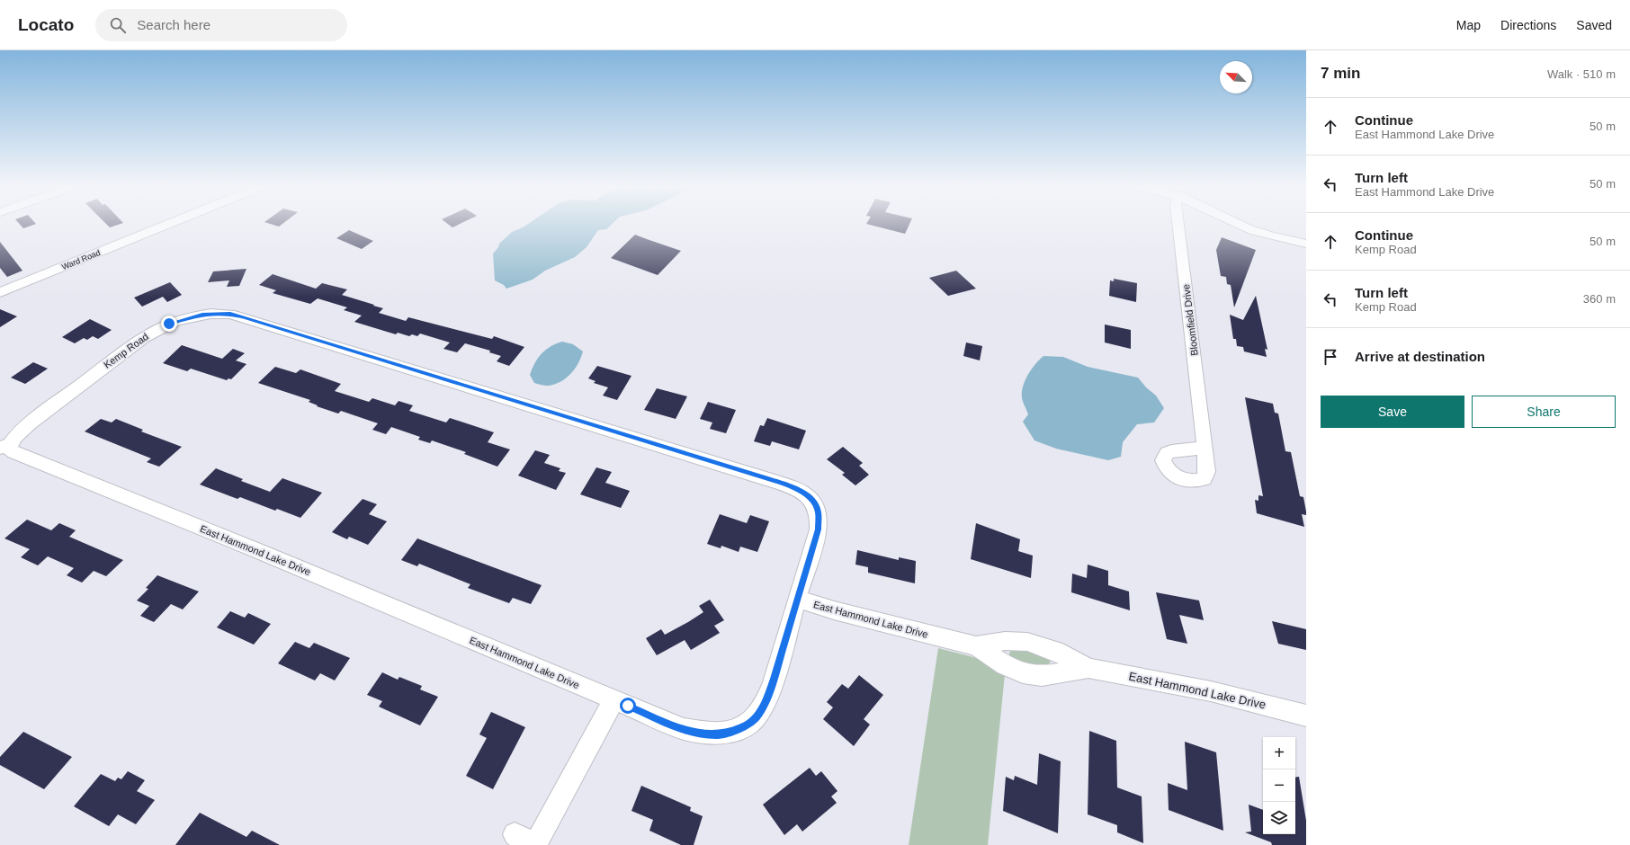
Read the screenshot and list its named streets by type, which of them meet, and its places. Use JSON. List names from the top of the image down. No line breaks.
{"streets":{"street":["Ward Road","Bloomfield Drive","Kemp Road","East Hammond Lake Drive"]},"crossings":[["Kemp Road","East Hammond Lake Drive"]],"north":"top left","page":{"header":"Locato","search":"Search here","nav":["Map","Directions","Saved"],"heading":["7 min","Walk · 510 m"],"list":[["Continue","East Hammond Lake Drive","50 m"],["Turn left","East Hammond Lake Drive","50 m"],["Continue","Kemp Road","50 m"],["Turn left","Kemp Road","360 m"],"Arrive at destination"],"buttons":["Save","Share"],"map_buttons":["+","−"]}}
